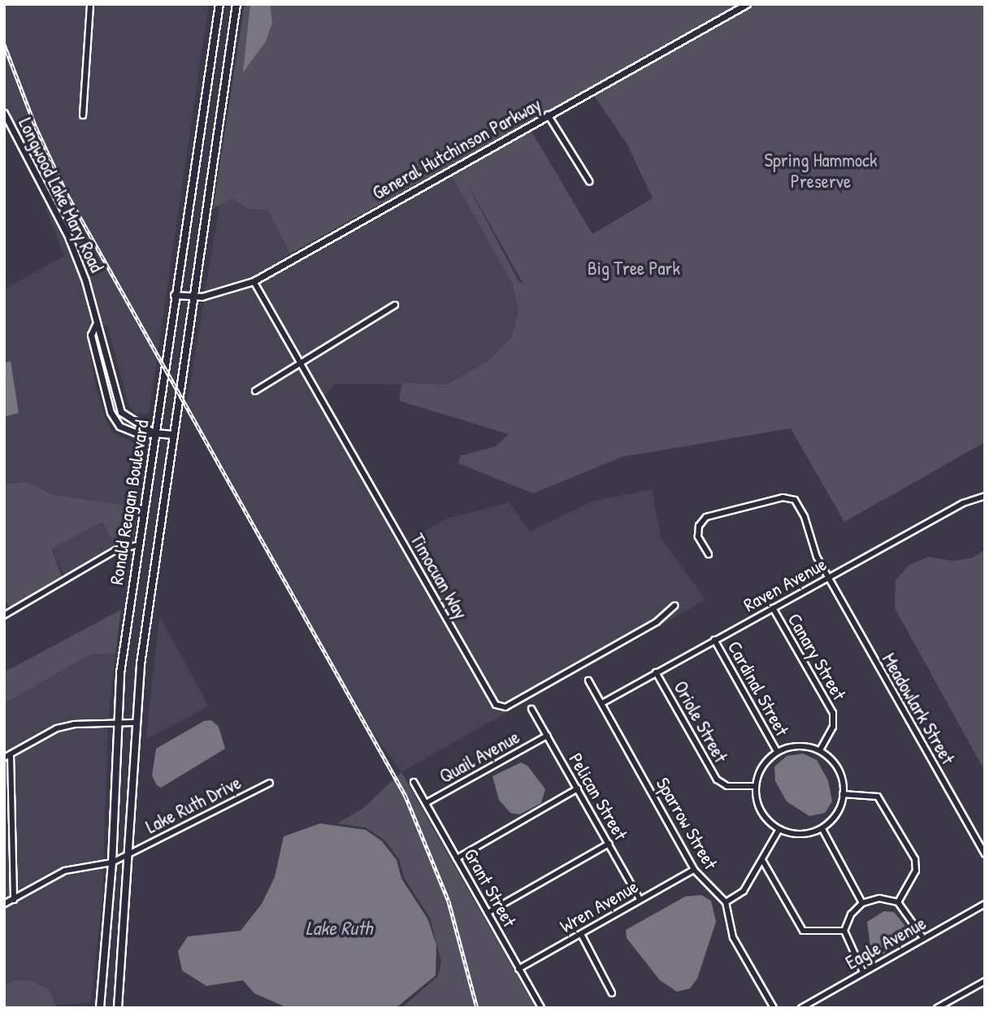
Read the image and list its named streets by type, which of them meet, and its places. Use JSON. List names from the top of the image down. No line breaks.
{"streets":{"main road":["Ronald Reagan Boulevard"],"street":["General Hutchinson Parkway","Longwood Lake Mary Road","Timocuan Way","Raven Avenue","Canary Street","Cardinal Street","Meadowlark Street","Oriole Street","Quail Avenue","Pelican Street","Lake Ruth Drive","Sparrow Street","Grant Street","Wren Avenue","Eagle Avenue"]},"crossings":[["General Hutchinson Parkway","Ronald Reagan Boulevard"],["General Hutchinson Parkway","Timocuan Way"],["Longwood Lake Mary Road","Ronald Reagan Boulevard"],["Ronald Reagan Boulevard","Lake Ruth Drive"],["Raven Avenue","Canary Street"],["Raven Avenue","Cardinal Street"],["Raven Avenue","Meadowlark Street"],["Raven Avenue","Oriole Street"],["Raven Avenue","Sparrow Street"],["Canary Street","Cardinal Street"],["Canary Street","Oriole Street"],["Cardinal Street","Oriole Street"],["Quail Avenue","Pelican Street"],["Quail Avenue","Grant Street"],["Pelican Street","Wren Avenue"],["Sparrow Street","Wren Avenue"],["Grant Street","Wren Avenue"]],"water":["Lake Ruth"],"parks":["Spring Hammock Preserve","Big Tree Park"]}
